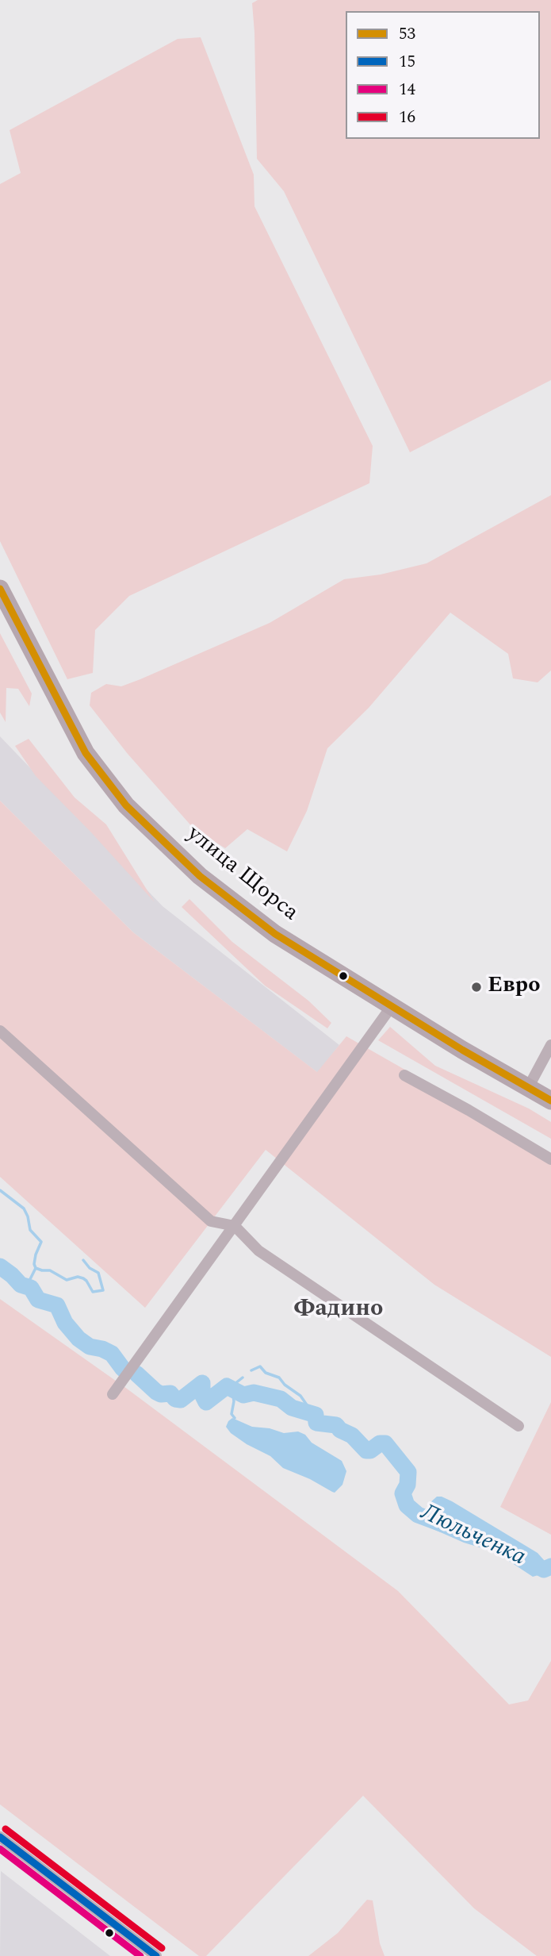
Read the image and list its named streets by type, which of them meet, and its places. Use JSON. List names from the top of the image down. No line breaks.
{"streets":{"main road":["улица Щорса"]},"districts":["Фадино"],"water":["Люльченка"],"places":["Евро"],"lines":["transit line 53","transit line 16","transit line 15","transit line 14"],"legend":["53","15","14","16"]}
